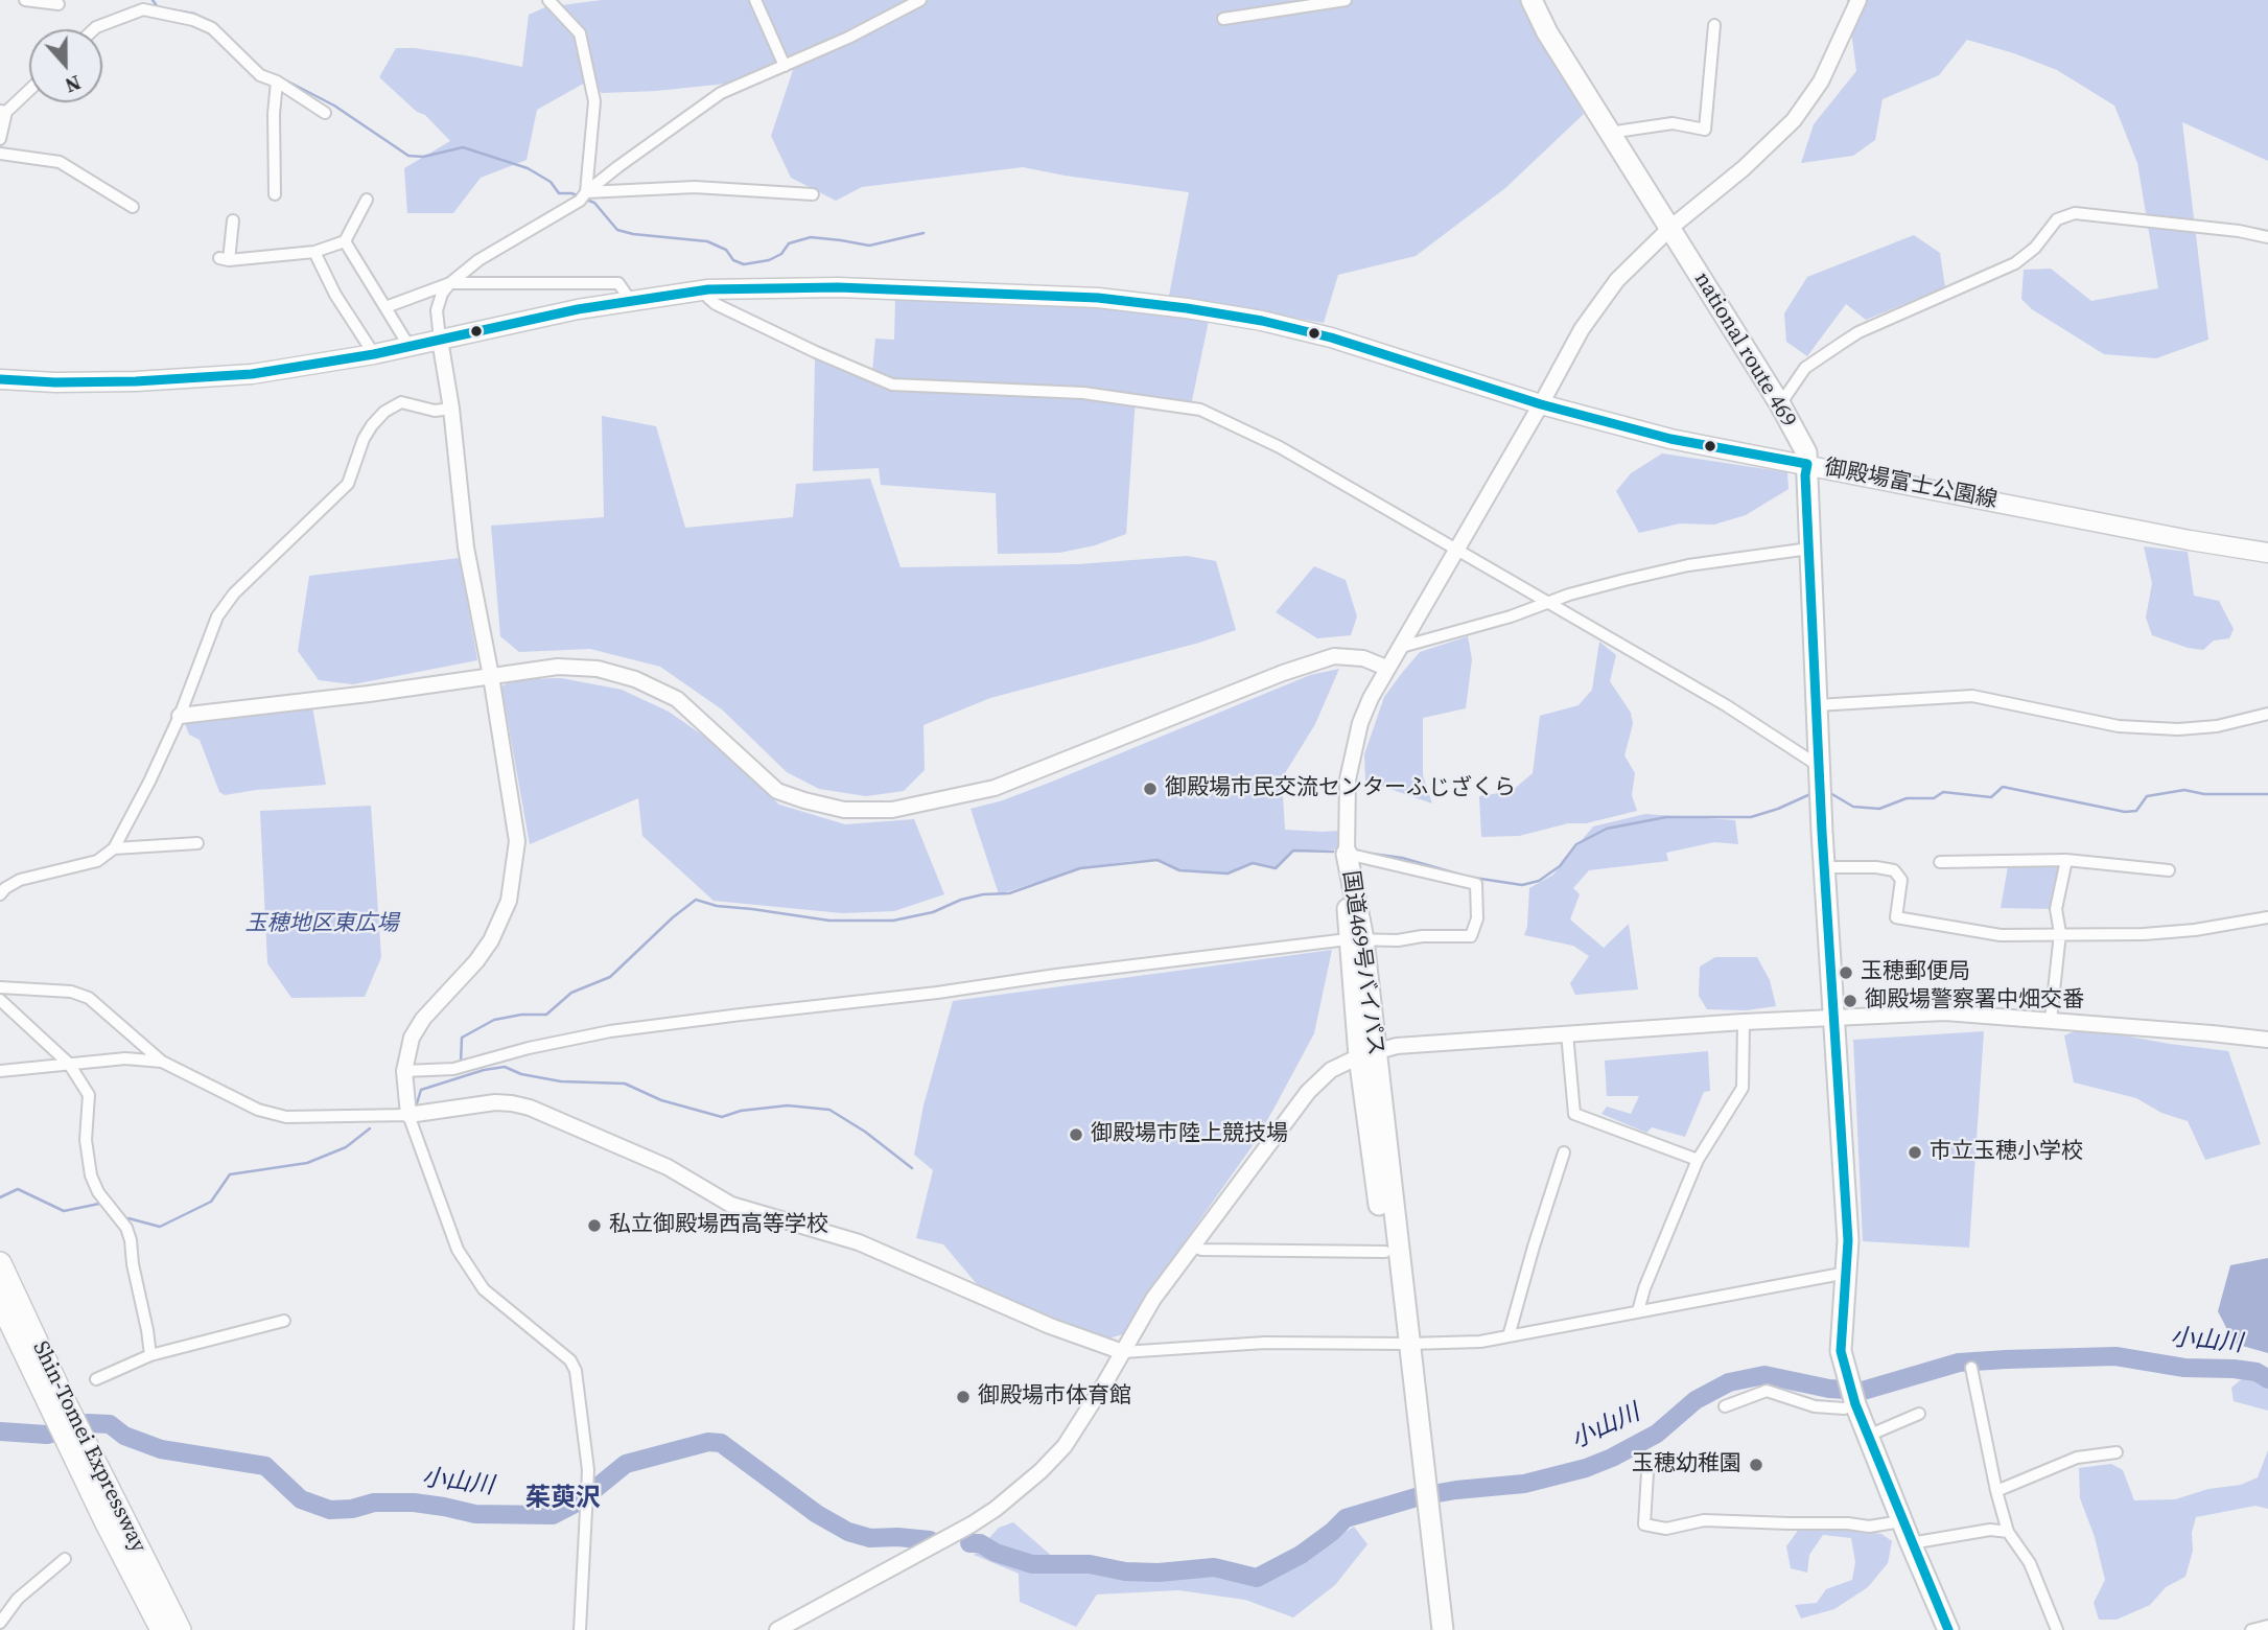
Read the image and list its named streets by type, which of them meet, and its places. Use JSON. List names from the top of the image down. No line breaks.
{"streets":{"highway":["national route 469","国道469号バイパス","Shin-Tomei Expressway"],"main road":["御殿場富士公園線"]},"crossings":[["national route 469","御殿場富士公園線"]],"districts":["茱萸沢"],"water":["小山川"],"parks":["玉穂地区東広場"],"places":["御殿場市民交流センターふじざくら","玉穂郵便局","御殿場警察署中畑交番","御殿場市陸上競技場","市立玉穂小学校","私立御殿場西高等学校","御殿場市体育館","玉穂幼稚園"],"north":"bottom"}
